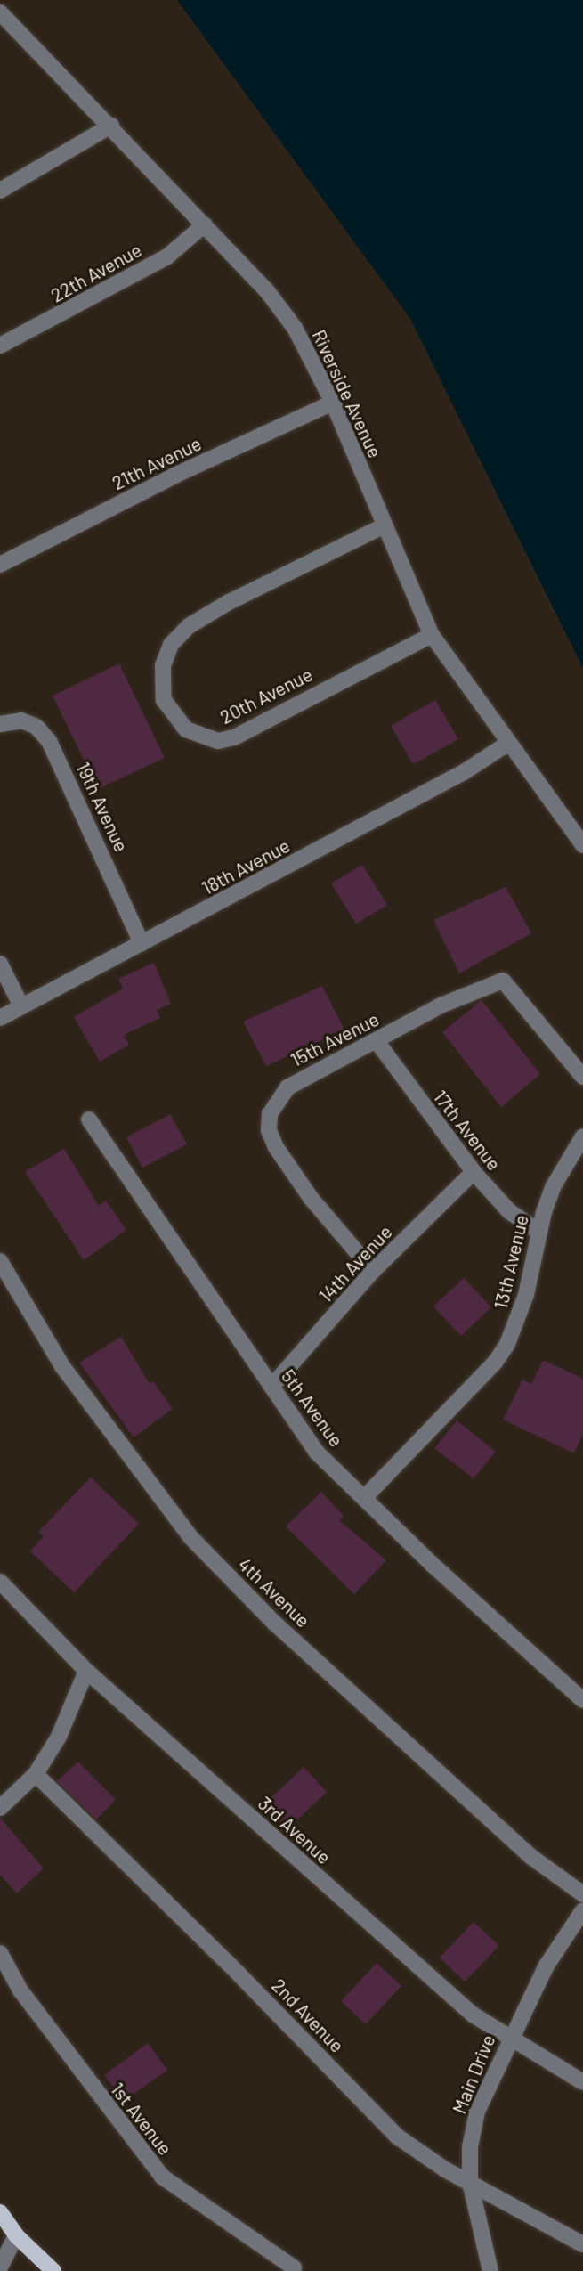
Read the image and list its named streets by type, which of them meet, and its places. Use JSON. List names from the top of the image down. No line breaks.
{"streets":{"street":["22th Avenue","Riverside Avenue","21th Avenue","20th Avenue","19th Avenue","18th Avenue","15th Avenue","17th Avenue","13th Avenue","14th Avenue","5th Avenue","4th Avenue","3rd Avenue","2nd Avenue","Main Drive","1st Avenue"]},"crossings":[["22th Avenue","Riverside Avenue"],["Riverside Avenue","21th Avenue"],["Riverside Avenue","20th Avenue"],["Riverside Avenue","18th Avenue"],["19th Avenue","18th Avenue"],["15th Avenue","17th Avenue"],["15th Avenue","14th Avenue"],["17th Avenue","13th Avenue"],["17th Avenue","14th Avenue"],["13th Avenue","5th Avenue"],["14th Avenue","5th Avenue"],["3rd Avenue","Main Drive"],["2nd Avenue","Main Drive"]]}
